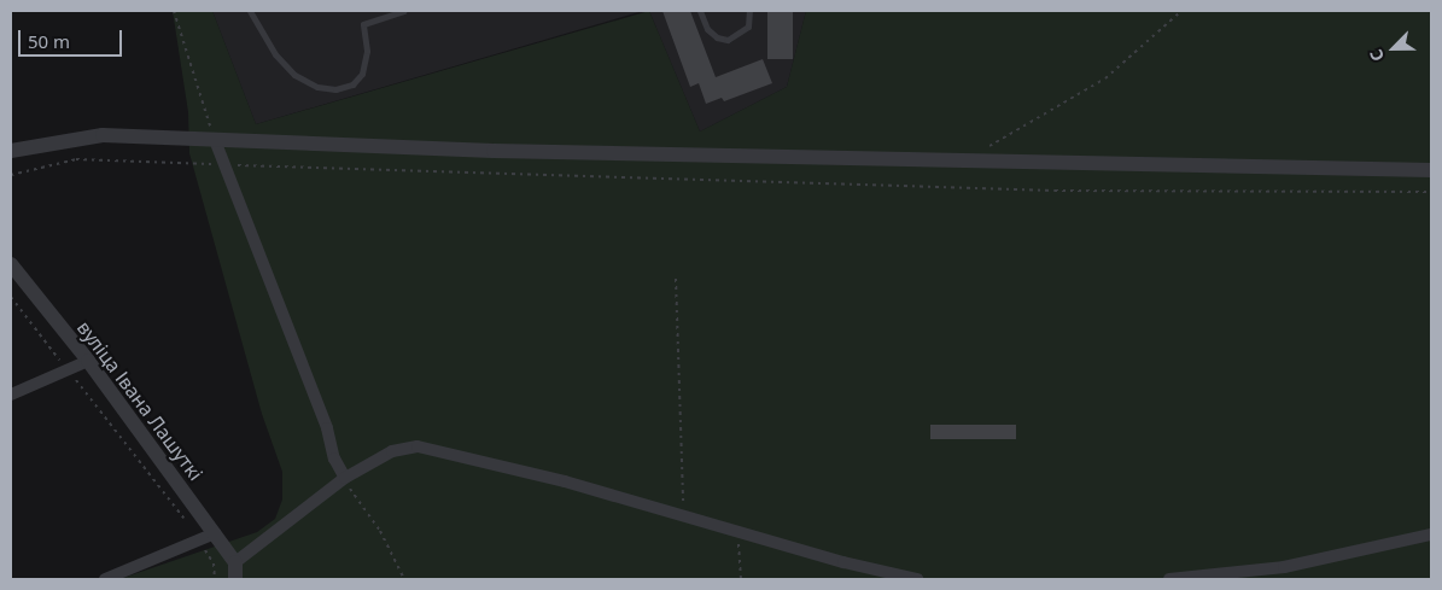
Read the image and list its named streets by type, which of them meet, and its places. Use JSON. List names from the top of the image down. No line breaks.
{"streets":{"street":["вуліца Івана Лашуткі"]},"scale_bar":"50 m","north":"bottom left"}
